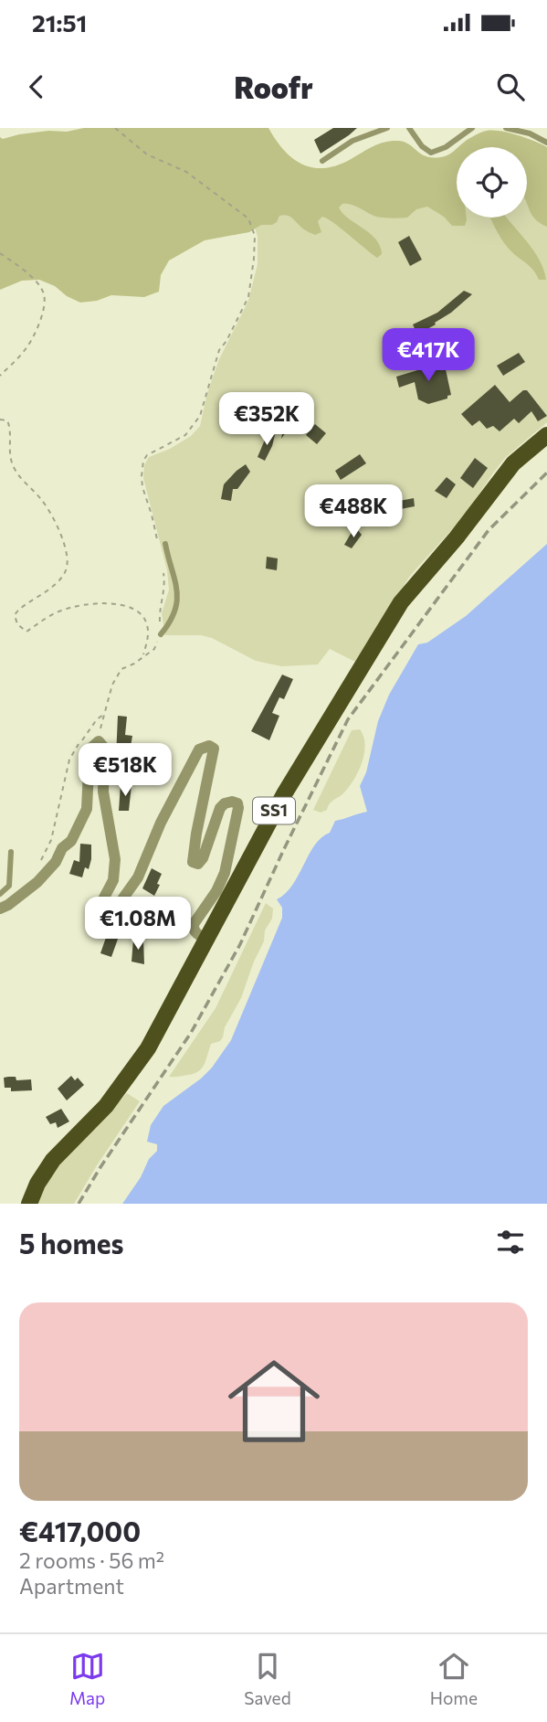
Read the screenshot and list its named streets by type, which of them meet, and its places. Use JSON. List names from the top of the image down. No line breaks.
{"streets":{"main road":["SS1"]},"page":{"status":"21:51","header":"Roofr","price":["€417K","€352K","€488K","€518K","€1.08M"],"heading":"5 homes","list":[{"name":"€417,000","note":"2 rooms · 56 m² · Apartment"}],"tabs":["Map","Saved","Home"]}}
